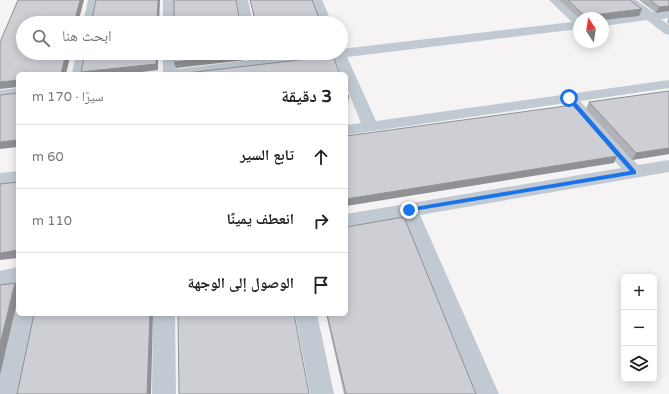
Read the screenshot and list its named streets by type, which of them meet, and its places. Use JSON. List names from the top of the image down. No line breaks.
{"north":"top","page":{"search":"ابحث هنا","heading":["3 دقيقة","سيرًا · 170 m"],"list":[["تابع السير","60 m"],["انعطف يمينًا","110 m"],"الوصول إلى الوجهة"],"map_buttons":["+","−"]}}
